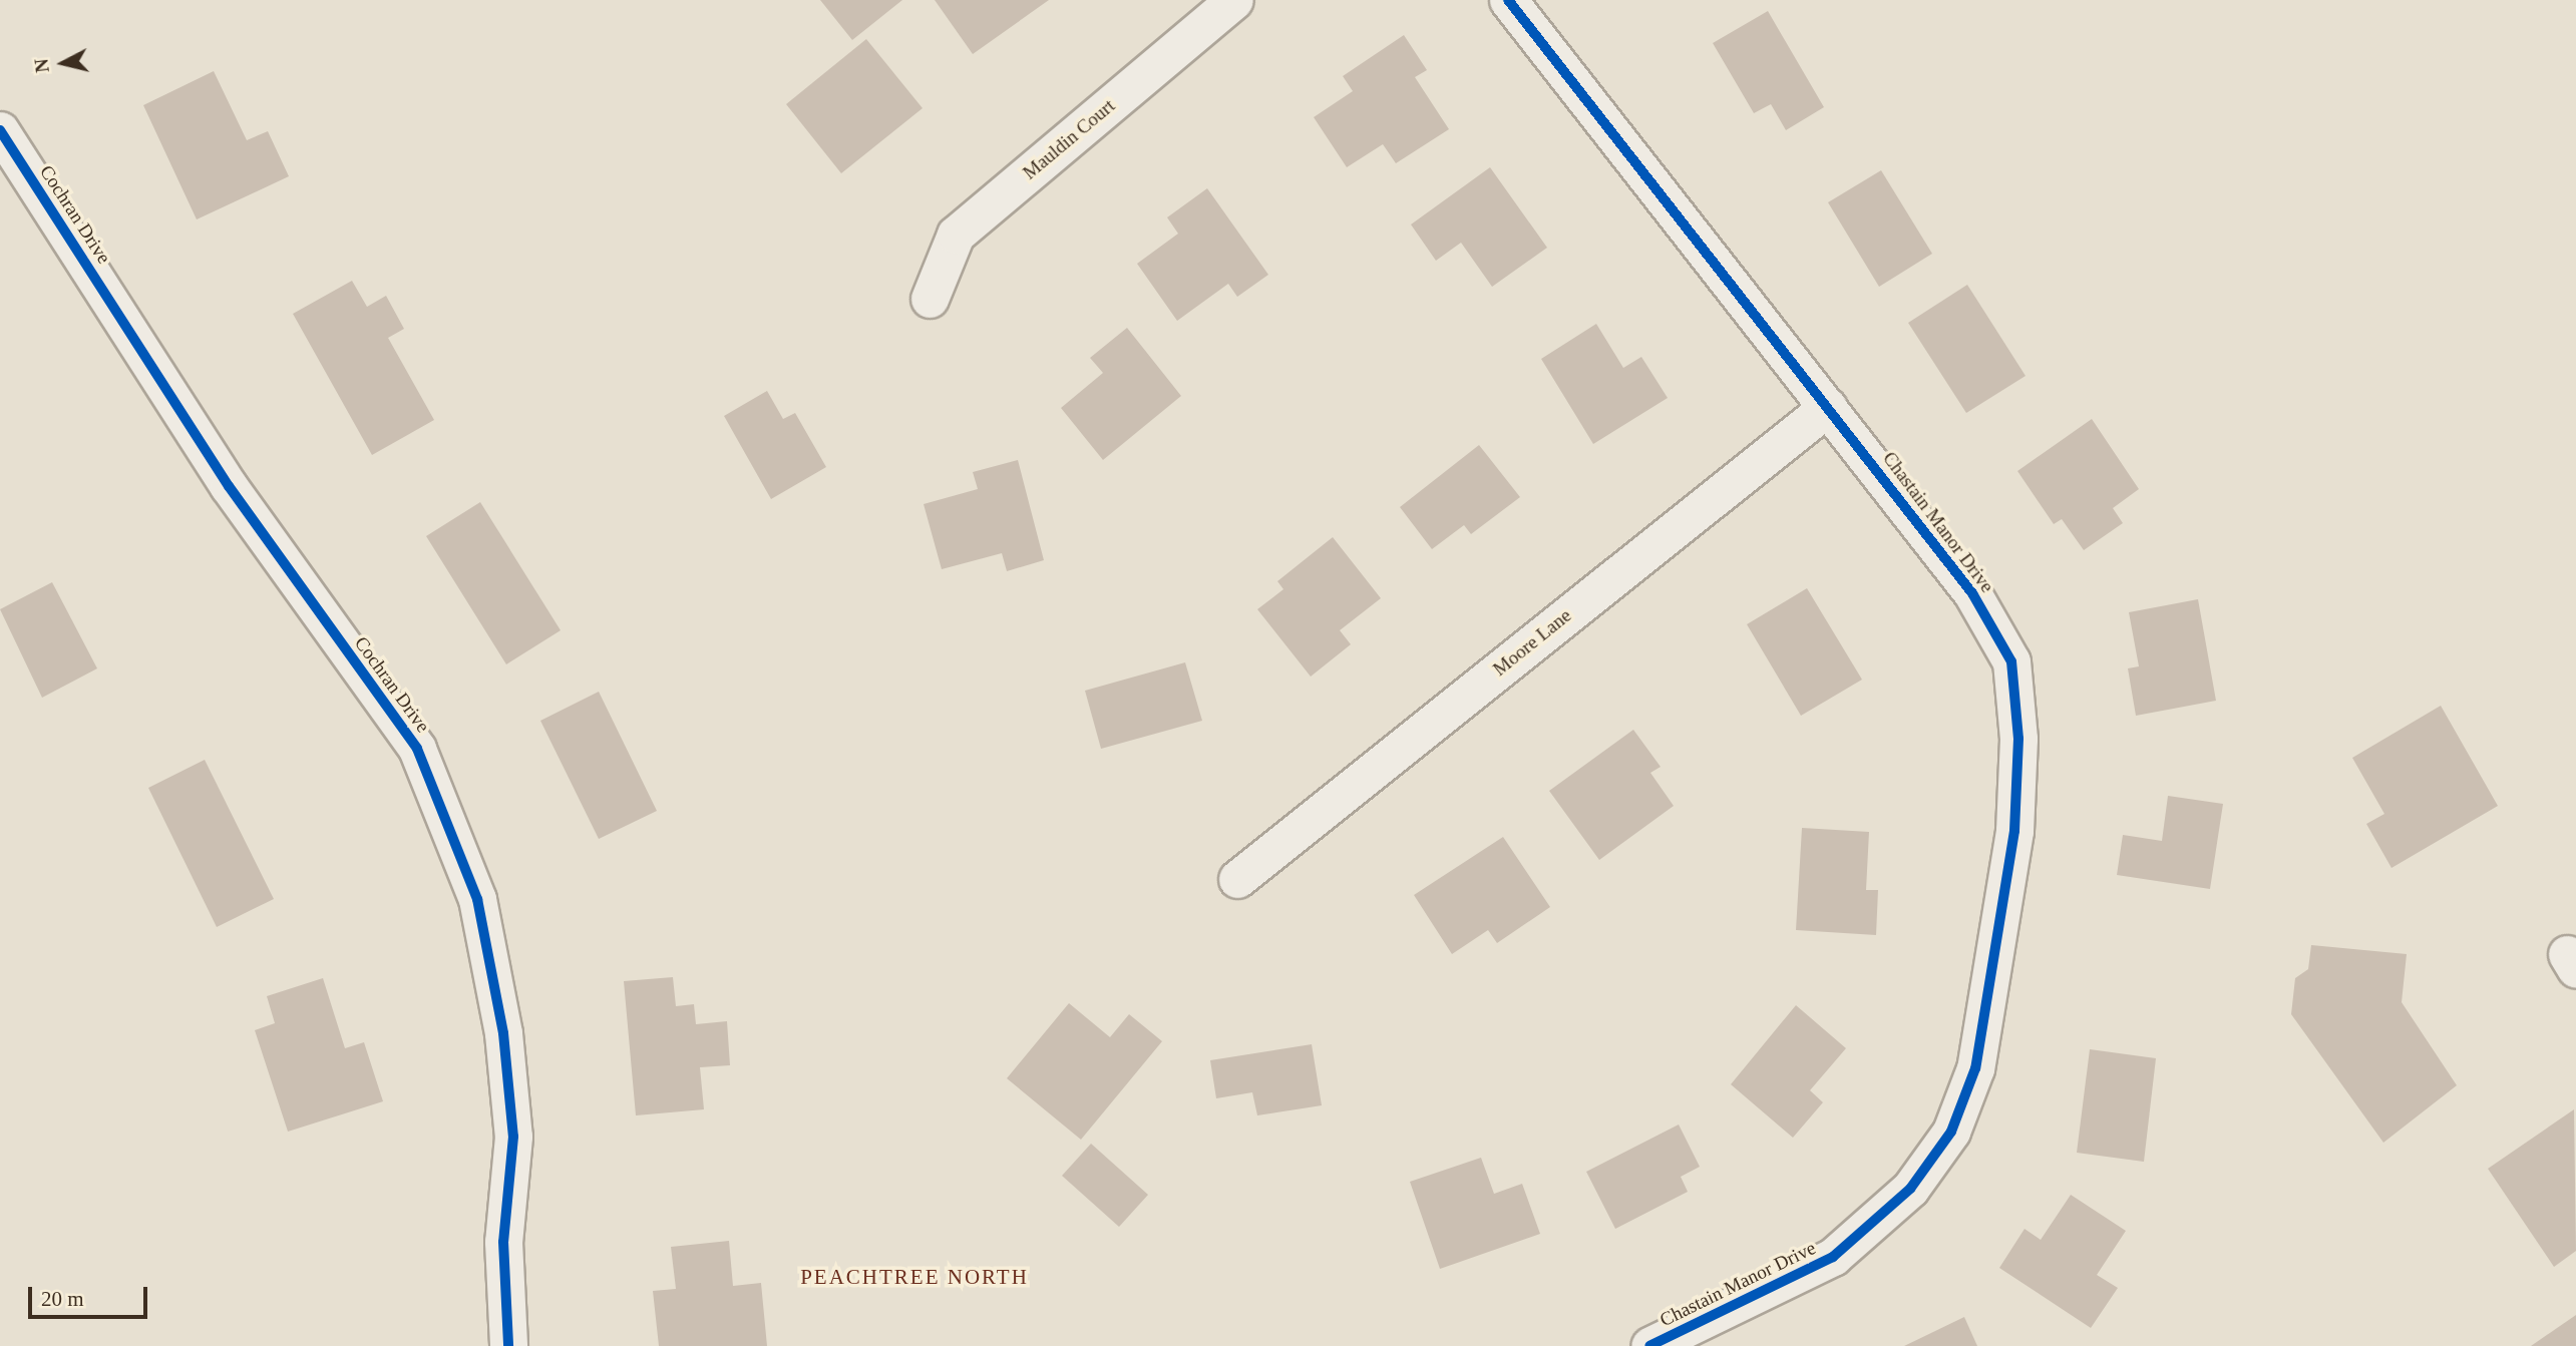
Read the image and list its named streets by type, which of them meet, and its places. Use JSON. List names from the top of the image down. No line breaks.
{"streets":{"street":["Mauldin Court","Cochran Drive","Chastain Manor Drive","Moore Lane"]},"crossings":[["Chastain Manor Drive","Moore Lane"]],"districts":["PEACHTREE NORTH"],"scale_bar":"20 m","north":"left"}
